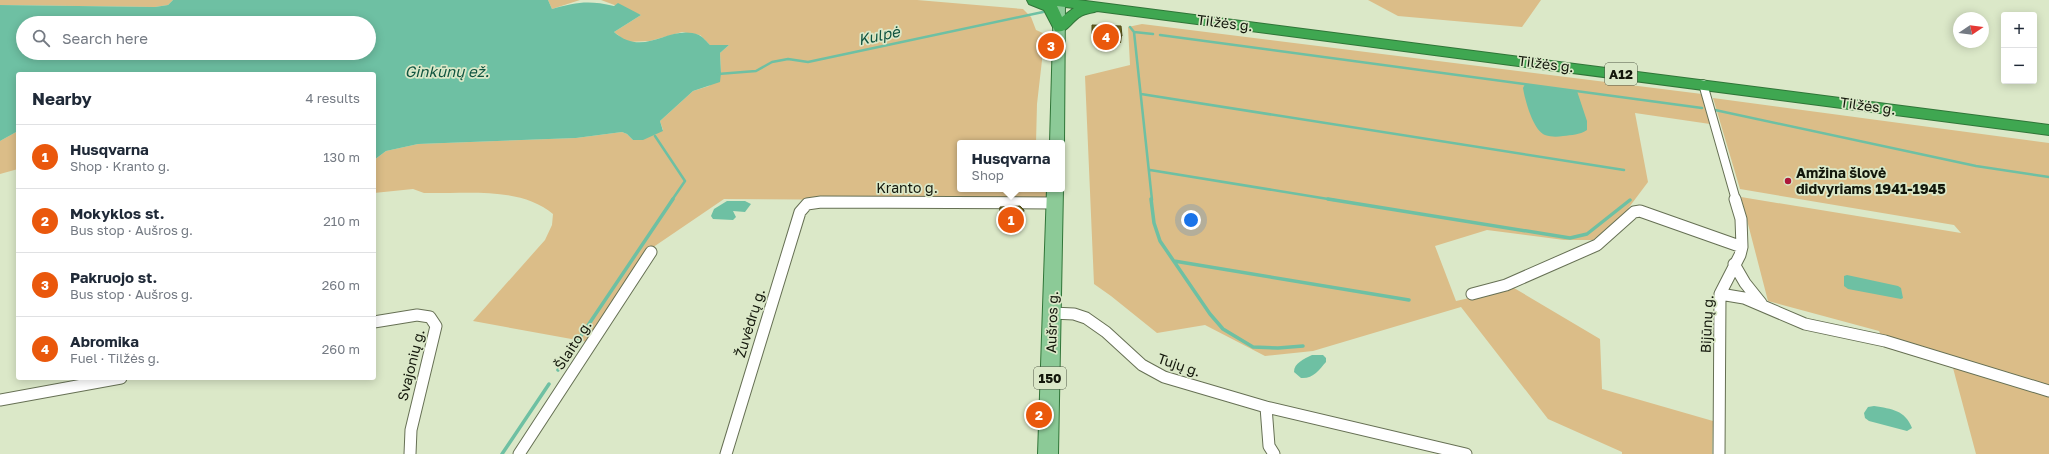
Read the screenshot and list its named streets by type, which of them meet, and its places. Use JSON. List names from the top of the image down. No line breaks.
{"streets":{"highway":["Tilžės g.","A12"],"main road":["Aušros g.","150"],"street":["Kranto g.","Žuvėdrų g.","Bijūnų g.","Šlaito g.","Svajonių g.","Tujų g."]},"crossings":[["Tilžės g.","Bijūnų g."],["Kranto g.","Aušros g."],["Kranto g.","Žuvėdrų g."],["Aušros g.","Tujų g."]],"water":["Kulpė","Ginkūnų ež."],"places":["Amžina šlovė didvyriams 1941-1945"],"north":"right","page":{"map_buttons":["+","−"],"search":"Search here","pins":["4","3","1","2"],"heading":["Nearby","4 results"],"list":[{"mark":"1","name":"Husqvarna","note":"Shop · Kranto g.","value":"130 m"},{"mark":"2","name":"Mokyklos st.","note":"Bus stop · Aušros g.","value":"210 m"},{"mark":"3","name":"Pakruojo st.","note":"Bus stop · Aušros g.","value":"260 m"},{"mark":"4","name":"Abromika","note":"Fuel · Tilžės g.","value":"260 m"}],"popup":["Husqvarna","Shop"]}}
